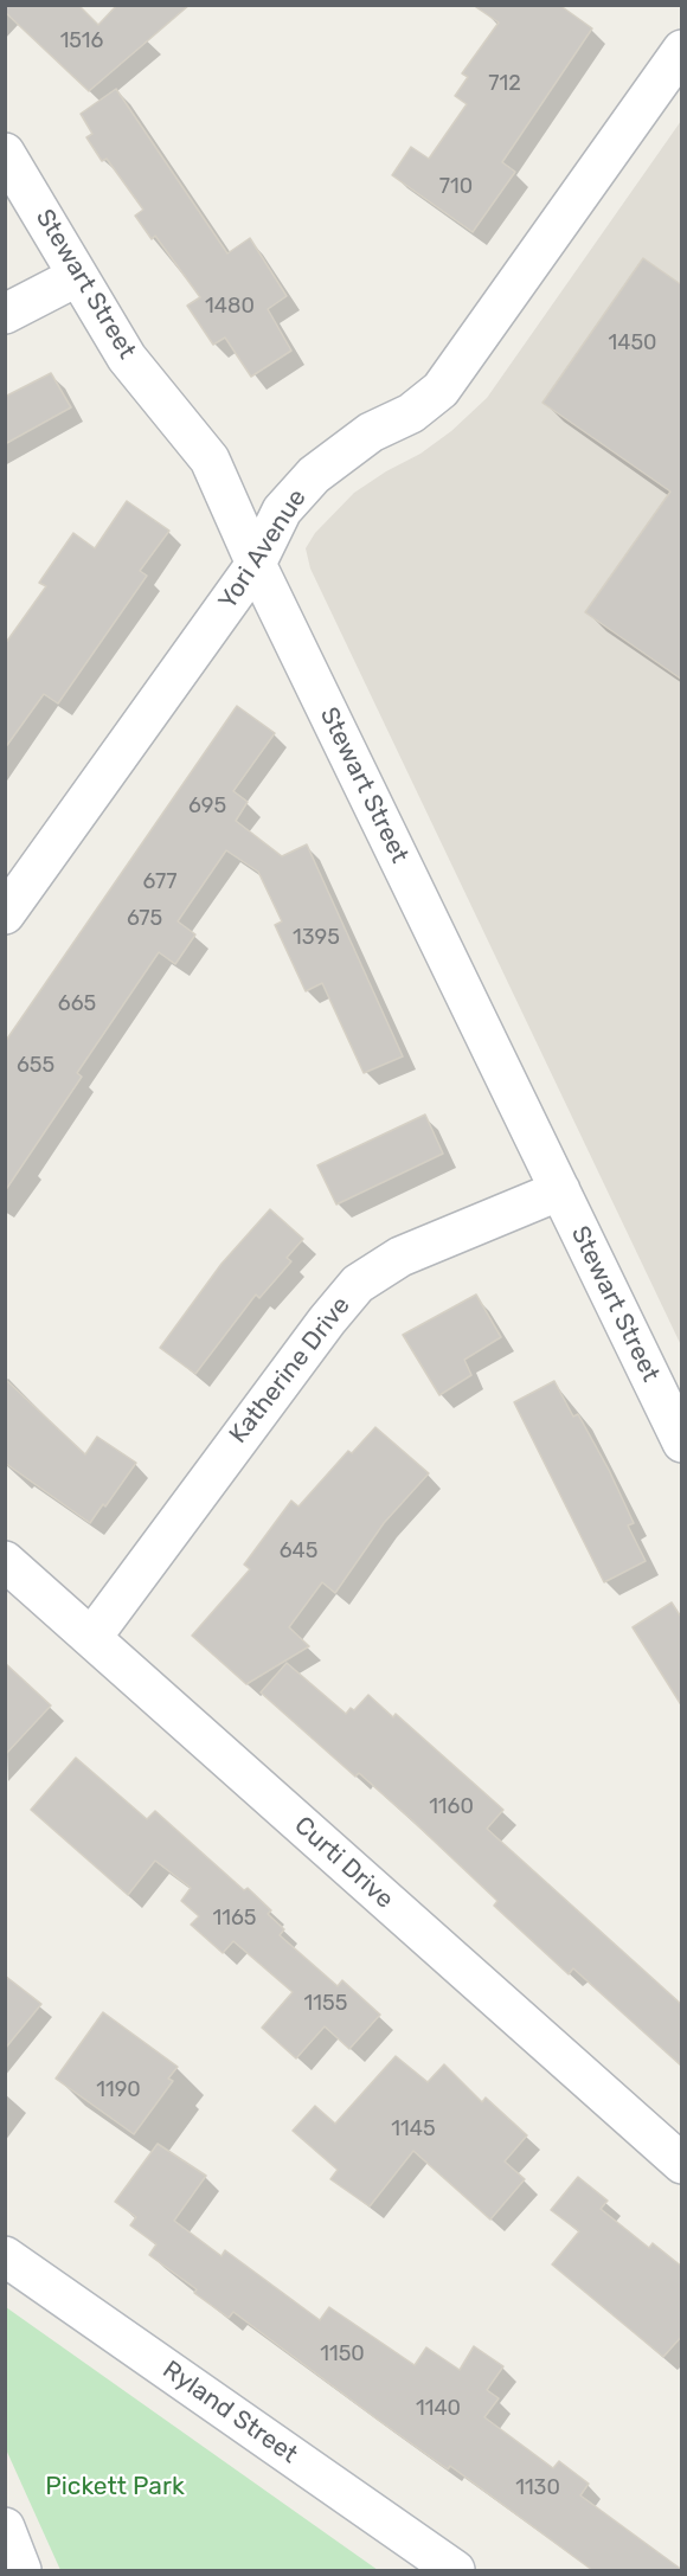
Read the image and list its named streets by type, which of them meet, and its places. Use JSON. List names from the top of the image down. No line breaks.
{"streets":{"street":["Stewart Street","Yori Avenue","Katherine Drive","Curti Drive","Ryland Street"]},"crossings":[["Stewart Street","Yori Avenue"],["Stewart Street","Katherine Drive"],["Katherine Drive","Curti Drive"]],"parks":["Pickett Park"],"house_numbers":["1516","712","710","1480","1450","695","677","675","1395","665","655","645","1160","1165","1155","1190","1145","1150","1140","1130"]}
